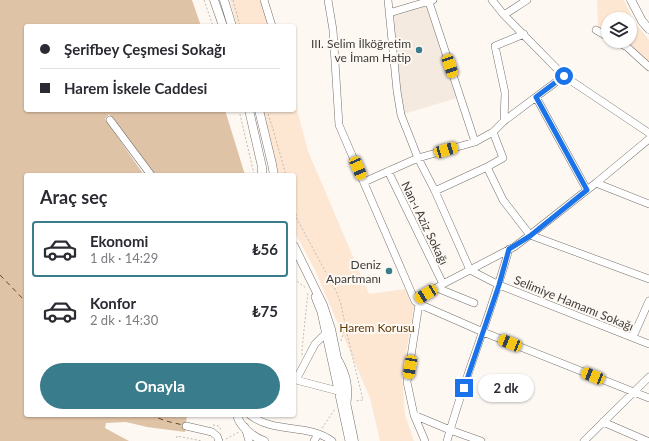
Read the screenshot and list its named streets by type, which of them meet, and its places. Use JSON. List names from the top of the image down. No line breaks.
{"streets":{"street":["Nan-ı Aziz Sokağı","Selimiye Hamamı Sokağı"]},"parks":["Harem Korusu"],"places":["III. Selim İlköğretim ve İmam Hatip","Deniz Apartmanı"],"page":{"banner":["Şerifbey Çeşmesi Sokağı","Harem İskele Caddesi"],"heading":"Araç seç","list":[{"name":"Ekonomi","note":"1 dk · 14:29","value":"₺56"},{"name":"Konfor","note":"2 dk · 14:30","value":"₺75"}],"buttons":"Onayla","bubble":"2 dk"}}
